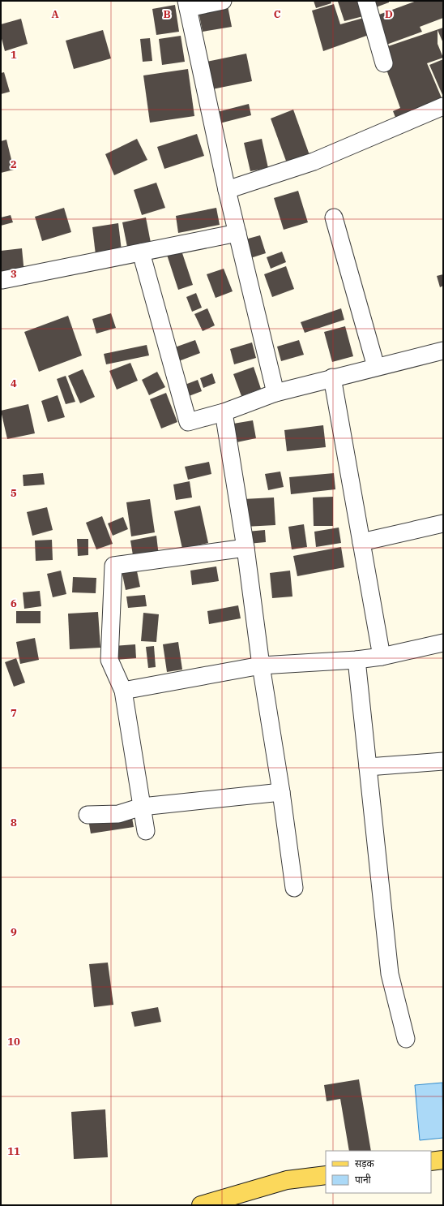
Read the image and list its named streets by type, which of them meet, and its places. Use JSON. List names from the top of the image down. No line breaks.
{"legend":["सड़क","पानी"],"grid":{"columns":["A","B","C","D"],"rows":["1","2","3","4","5","6","7","8","9","10","11"]}}
